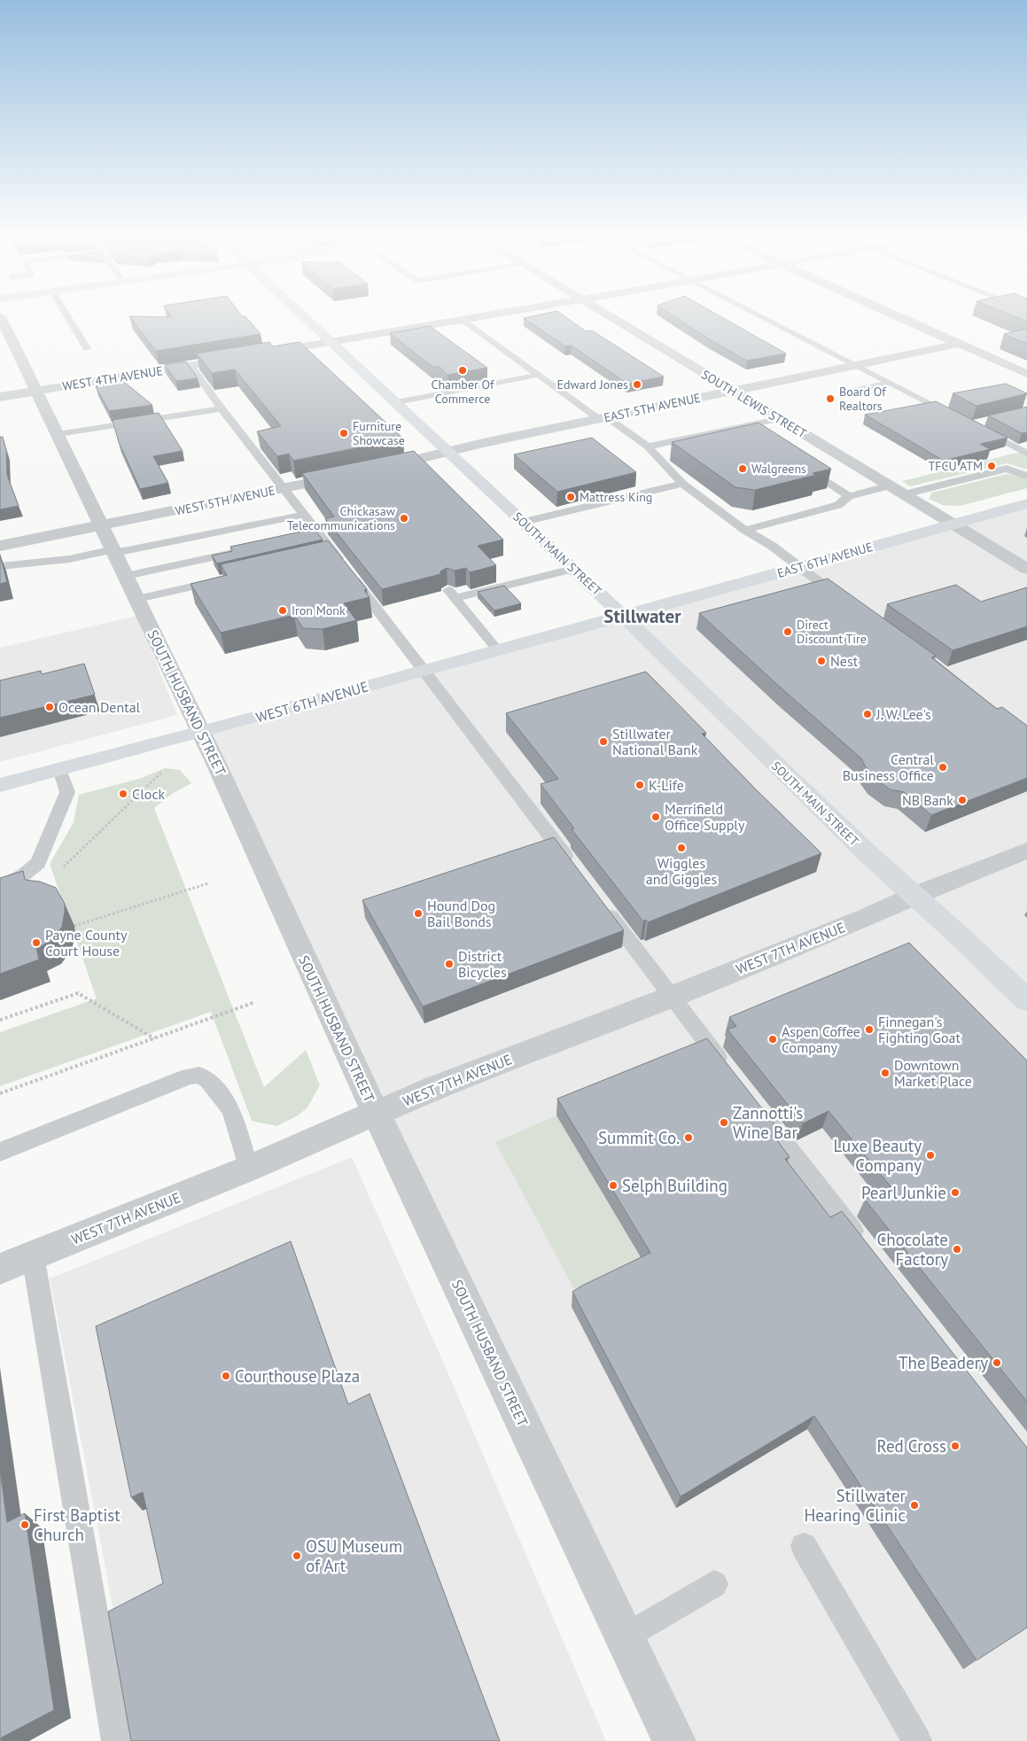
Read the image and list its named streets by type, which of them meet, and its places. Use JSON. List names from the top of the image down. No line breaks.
{"streets":{"main road":["SOUTH MAIN STREET","EAST 6TH AVENUE","WEST 6TH AVENUE"],"street":["WEST 4TH AVENUE","SOUTH LEWIS STREET","EAST 5TH AVENUE","WEST 5TH AVENUE","SOUTH HUSBAND STREET","WEST 7TH AVENUE"]},"crossings":[["WEST 4TH AVENUE","SOUTH HUSBAND STREET"],["SOUTH LEWIS STREET","EAST 5TH AVENUE"],["SOUTH LEWIS STREET","EAST 6TH AVENUE"],["EAST 5TH AVENUE","SOUTH MAIN STREET"],["WEST 5TH AVENUE","SOUTH HUSBAND STREET"],["SOUTH MAIN STREET","EAST 6TH AVENUE"],["SOUTH MAIN STREET","WEST 6TH AVENUE"],["SOUTH MAIN STREET","WEST 7TH AVENUE"],["EAST 6TH AVENUE","WEST 6TH AVENUE"],["WEST 6TH AVENUE","SOUTH HUSBAND STREET"],["SOUTH HUSBAND STREET","WEST 7TH AVENUE"]],"districts":["Stillwater"],"places":["Chamber Of Commerce","Edward Jones","Board Of Realtors","Furniture Showcase","TFCU ATM","Walgreens","Mattress King","Chickasaw Telecommunications","Iron Monk","Direct Discount Tire","Nest","Ocean Dental","J. W. Lee's","Stillwater National Bank","Central Business Office","K-Life","Clock","NB Bank","Merrifield Office Supply","Wiggles and Giggles","Hound Dog Bail Bonds","Payne County Court House","District Bicycles","Finnegan's Fighting Goat","Aspen Coffee Company","Downtown Market Place","Zannotti's Wine Bar","Summit Co.","Luxe Beauty Company","Selph Building","Pearl Junkie","Chocolate Factory","The Beadery","Courthouse Plaza","Red Cross","Stillwater Hearing Clinic","First Baptist Church","OSU Museum of Art"]}
